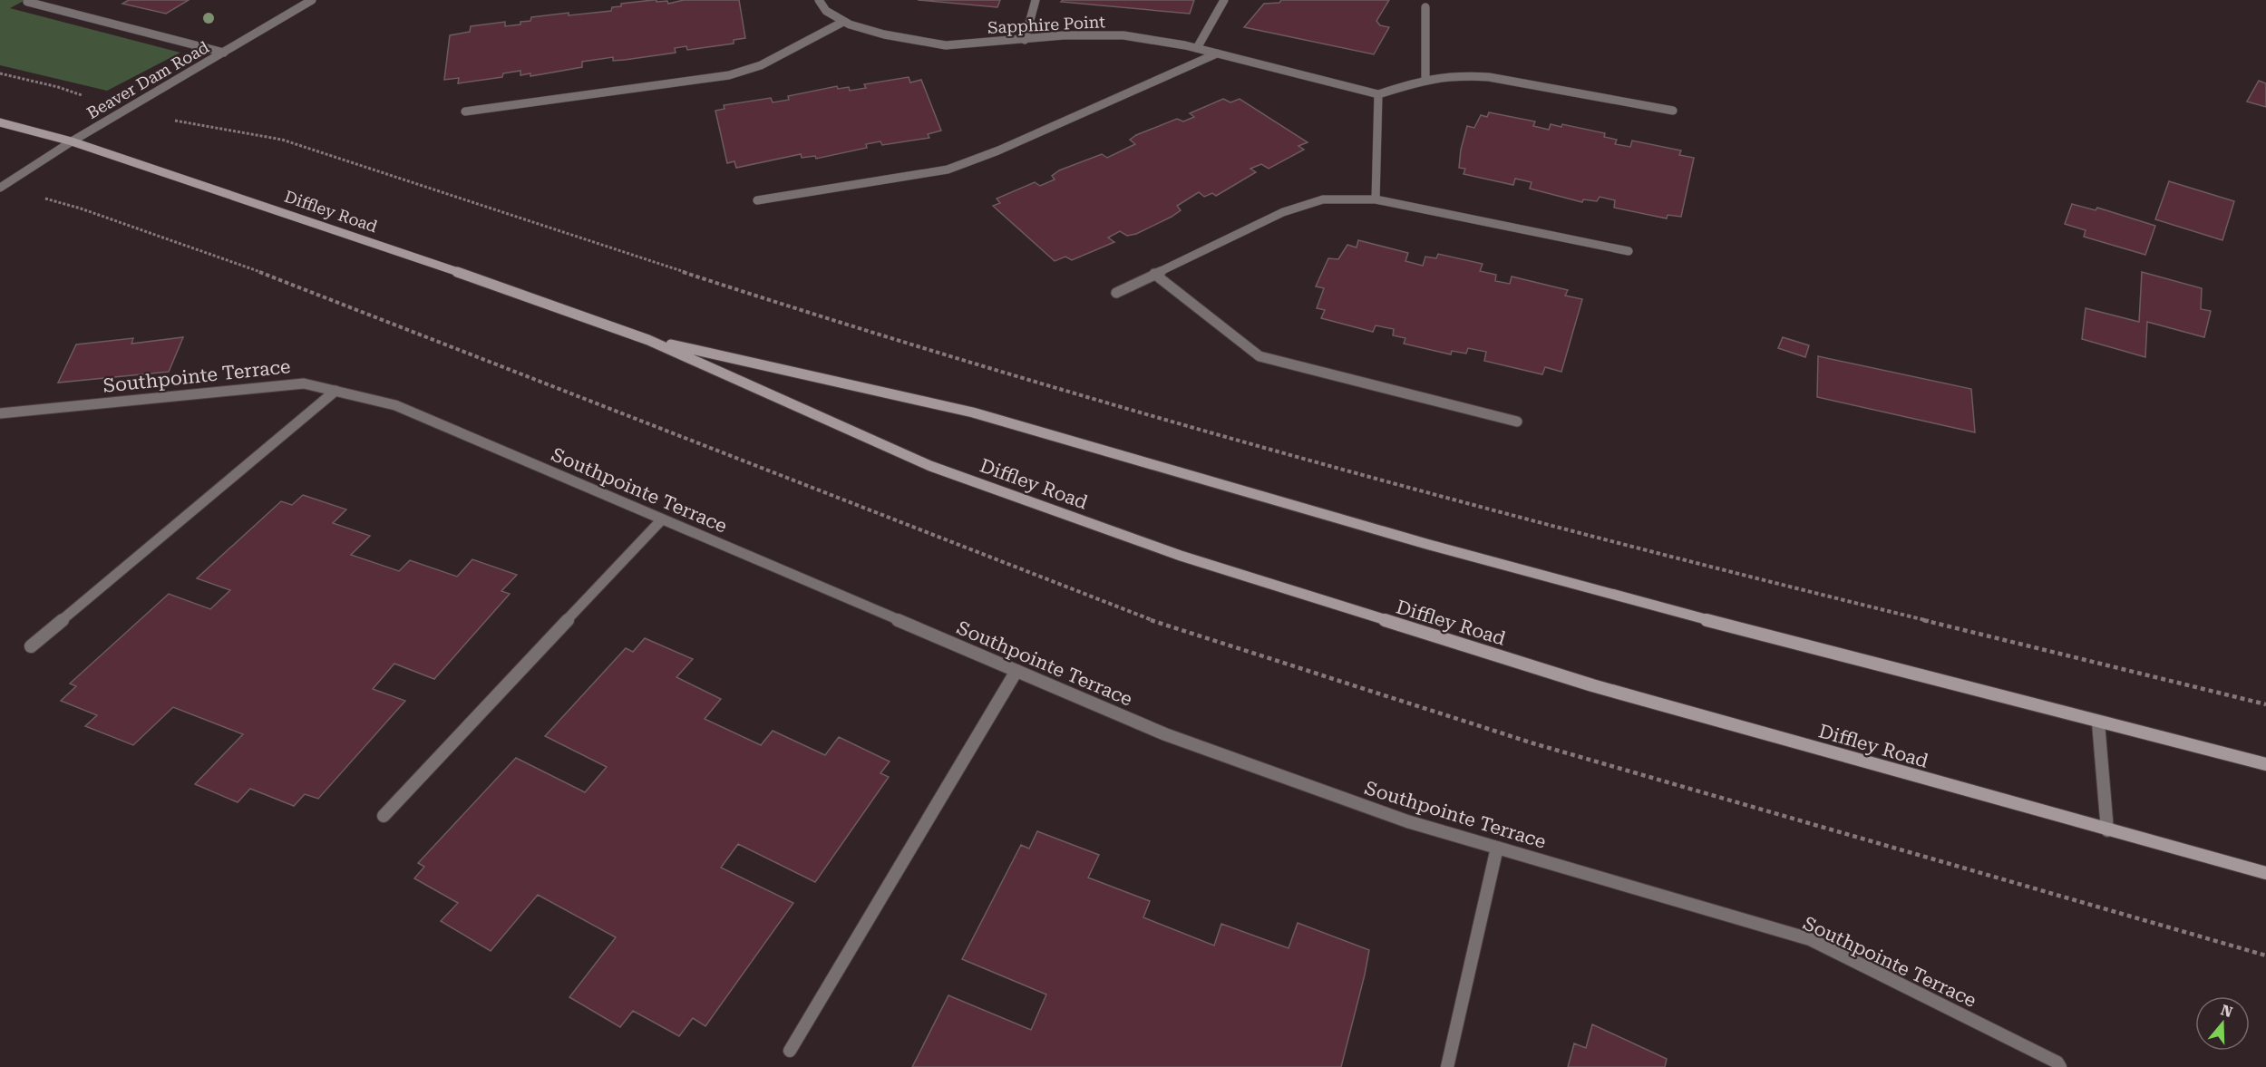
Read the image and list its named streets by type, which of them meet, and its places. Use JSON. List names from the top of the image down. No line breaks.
{"streets":{"main road":["Diffley Road"],"street":["Sapphire Point","Beaver Dam Road","Southpointe Terrace"]},"crossings":[["Beaver Dam Road","Diffley Road"]],"north":"top"}
